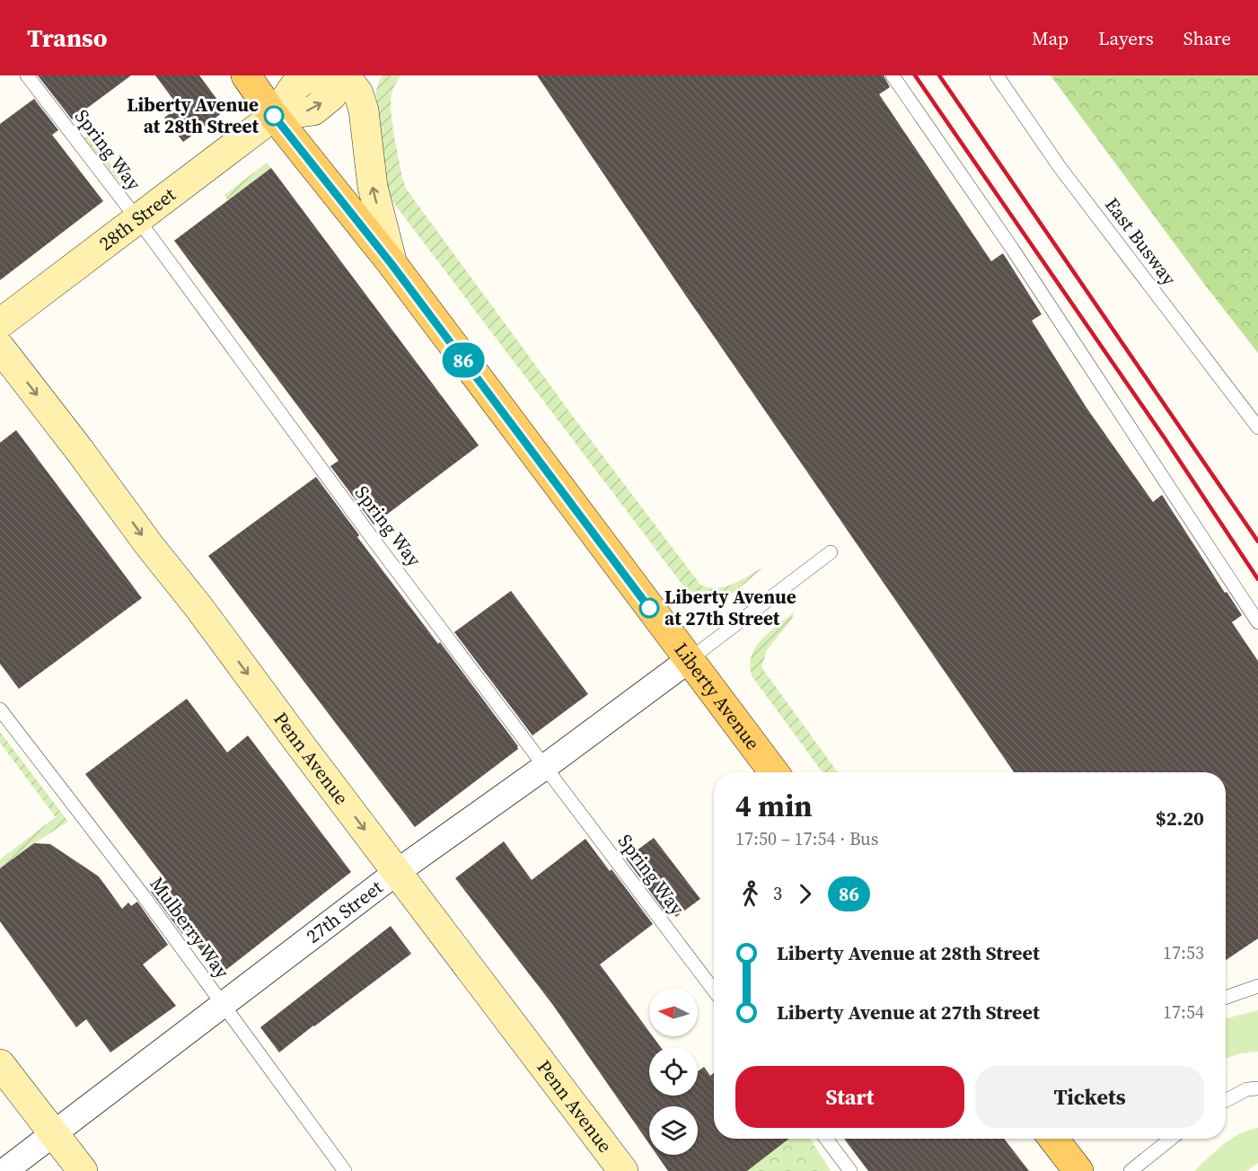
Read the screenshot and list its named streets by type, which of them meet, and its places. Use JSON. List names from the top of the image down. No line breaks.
{"streets":{"main road":["Liberty Avenue"],"street":["28th Street","Penn Avenue","27th Street"],"lane":["Spring Way","East Busway","Mulberry Way"]},"crossings":[["Spring Way","28th Street"],["Spring Way","27th Street"],["28th Street","Liberty Avenue"],["Liberty Avenue","27th Street"],["Penn Avenue","27th Street"],["27th Street","Mulberry Way"]],"one_way":["Penn Avenue"],"places":["Liberty Avenue at 28th Street","Liberty Avenue at 27th Street"],"lines":["bus line 86"],"north":"left","page":{"header":"Transo","nav":["Map","Layers","Share"],"on_map":"86","heading":["4 min","17:50 – 17:54 · Bus","$2.20"],"legs":["3","86"],"list":[{"name":"Liberty Avenue at 28th Street","value":"17:53"},{"name":"Liberty Avenue at 27th Street","value":"17:54"}],"buttons":["Start","Tickets"]}}
